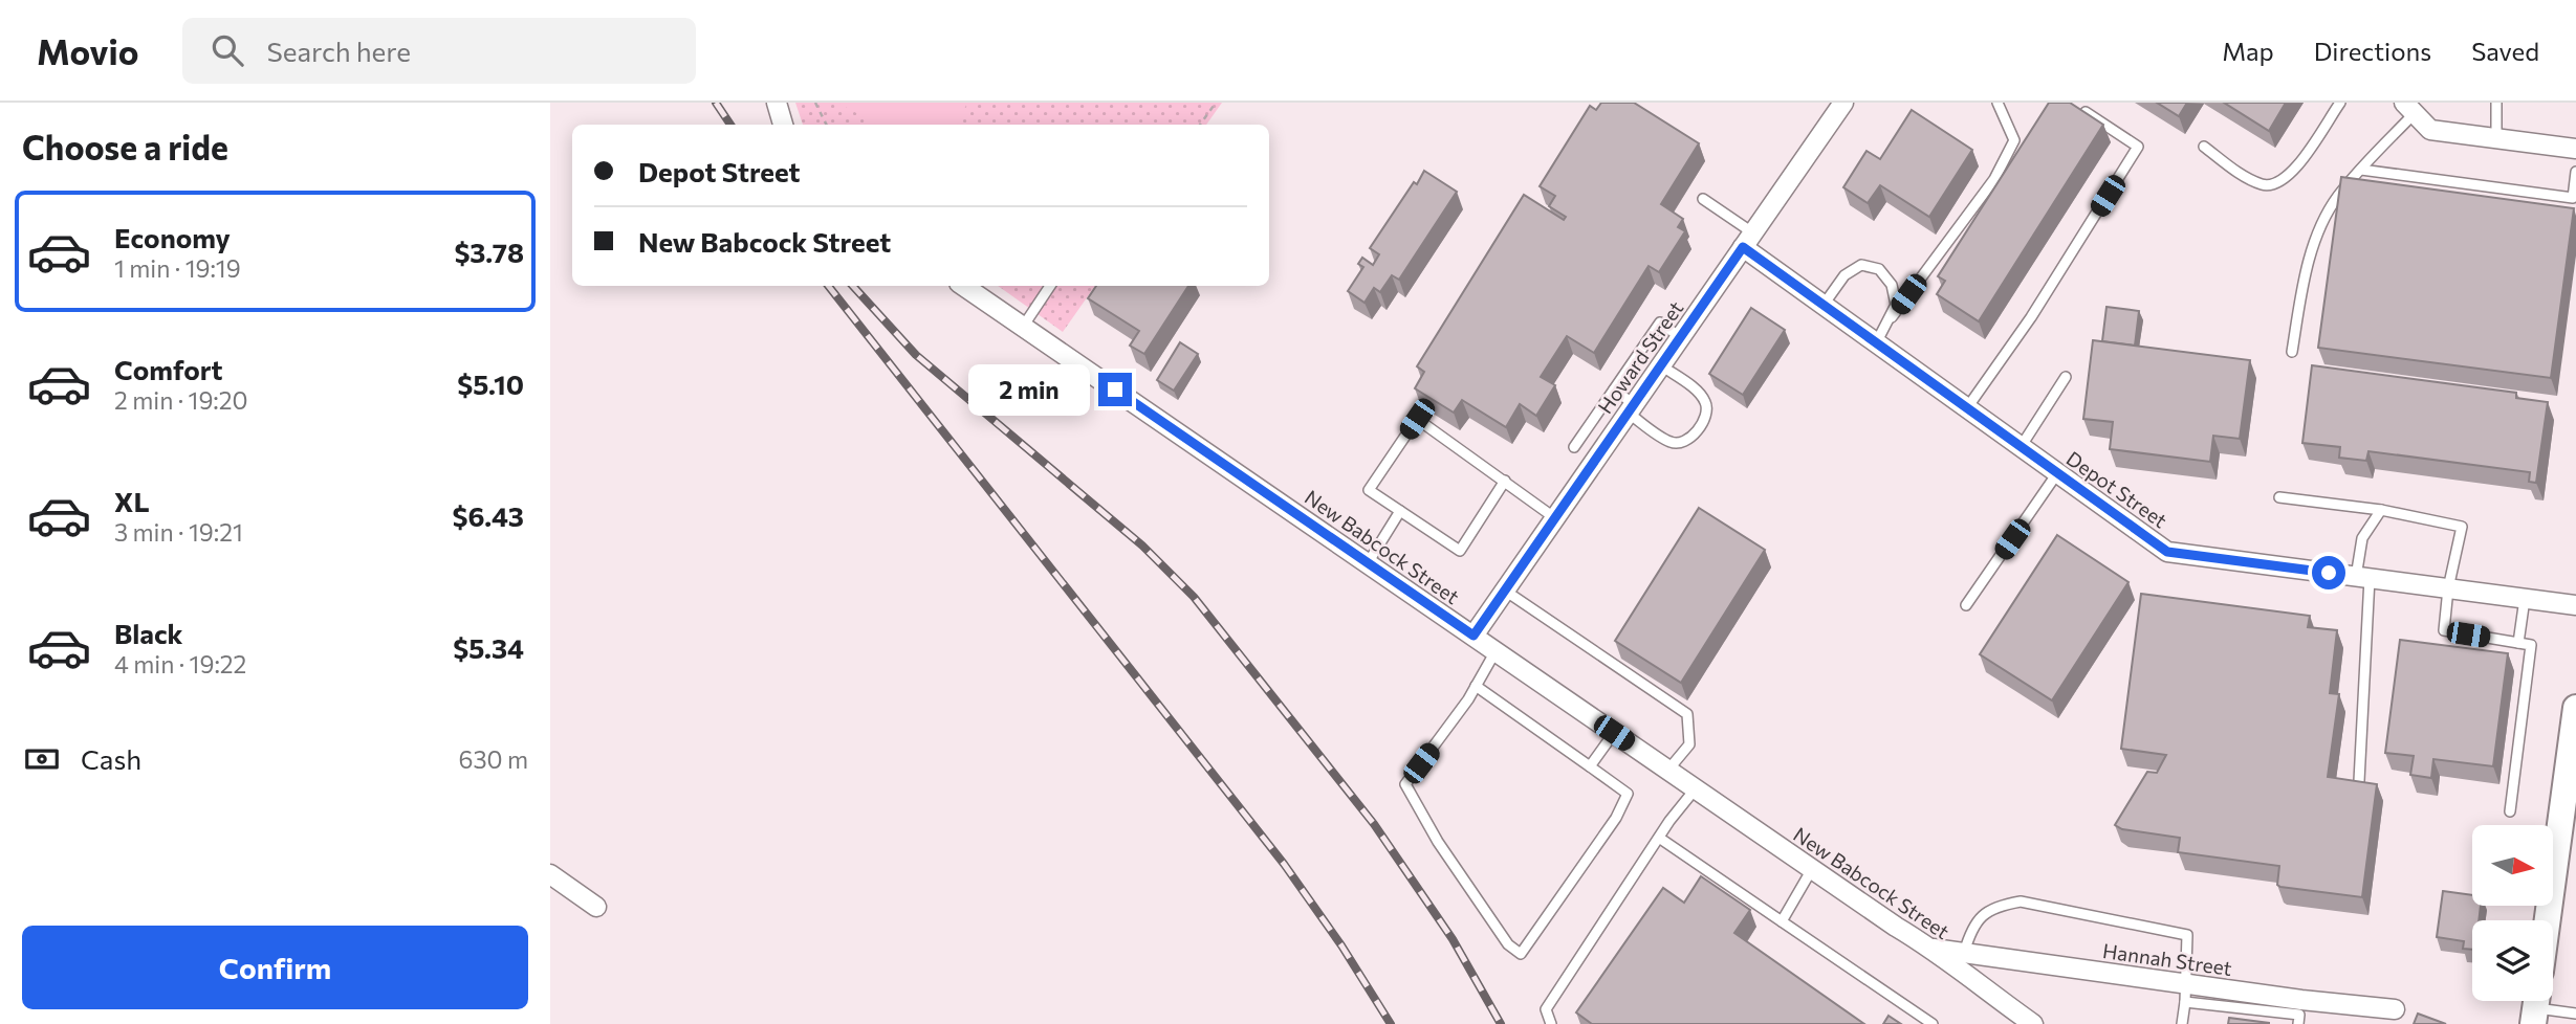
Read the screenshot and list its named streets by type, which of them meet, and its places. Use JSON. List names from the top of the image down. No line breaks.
{"streets":{"street":["Howard Street","Depot Street","New Babcock Street","Hannah Street"]},"crossings":[["Howard Street","Depot Street"],["Howard Street","New Babcock Street"],["New Babcock Street","Hannah Street"]],"north":"right","page":{"header":"Movio","search":"Search here","nav":["Map","Directions","Saved"],"heading":"Choose a ride","banner":["Depot Street","New Babcock Street"],"list":[{"name":"Economy","note":"1 min · 19:19","value":"$3.78"},{"name":"Comfort","note":"2 min · 19:20","value":"$5.10"},{"name":"XL","note":"3 min · 19:21","value":"$6.43"},{"name":"Black","note":"4 min · 19:22","value":"$5.34"}],"bubble":"2 min","pay":["Cash","630 m"],"buttons":"Confirm"}}
